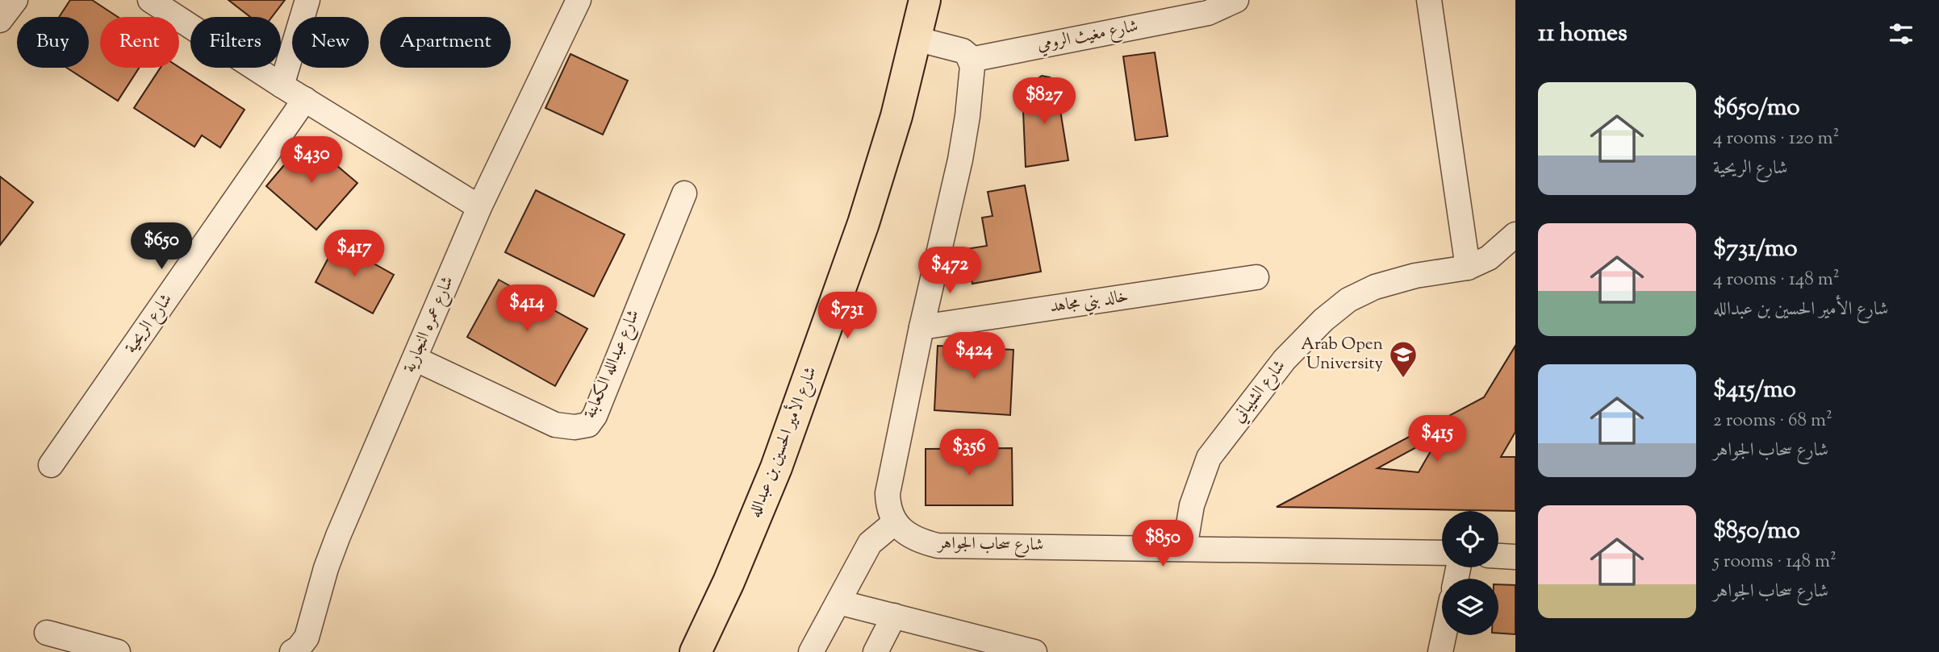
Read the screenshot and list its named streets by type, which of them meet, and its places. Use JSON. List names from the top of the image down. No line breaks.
{"streets":{"main road":["شارع الأمير الحسين بن عبدالله"],"street":["شارع مغيث الرومي","خالد بني مجاهد","شارع الريحية","شارع عمره النجارية","شارع عبدالله الكعابنة","شارع الشيباني","شارع سحاب الجواهر"]},"crossings":[["شارع عمره النجارية","شارع عبدالله الكعابنة"],["شارع الشيباني","شارع سحاب الجواهر"]],"places":{"school or university":["Arab Open University"]},"page":{"heading":"11 homes","chip":["Buy","Rent","Filters","New","Apartment"],"list":[{"name":"$650/mo","note":"4 rooms · 120 m² · شارع الريحية"},{"name":"$731/mo","note":"4 rooms · 148 m² · شارع الأمير الحسين بن عبدالله"},{"name":"$415/mo","note":"2 rooms · 68 m² · شارع سحاب الجواهر"},{"name":"$850/mo","note":"5 rooms · 148 m² · شارع سحاب الجواهر"}],"price":["$827","$430","$650","$417","$472","$414","$731","$424","$415","$356","$850"]}}
